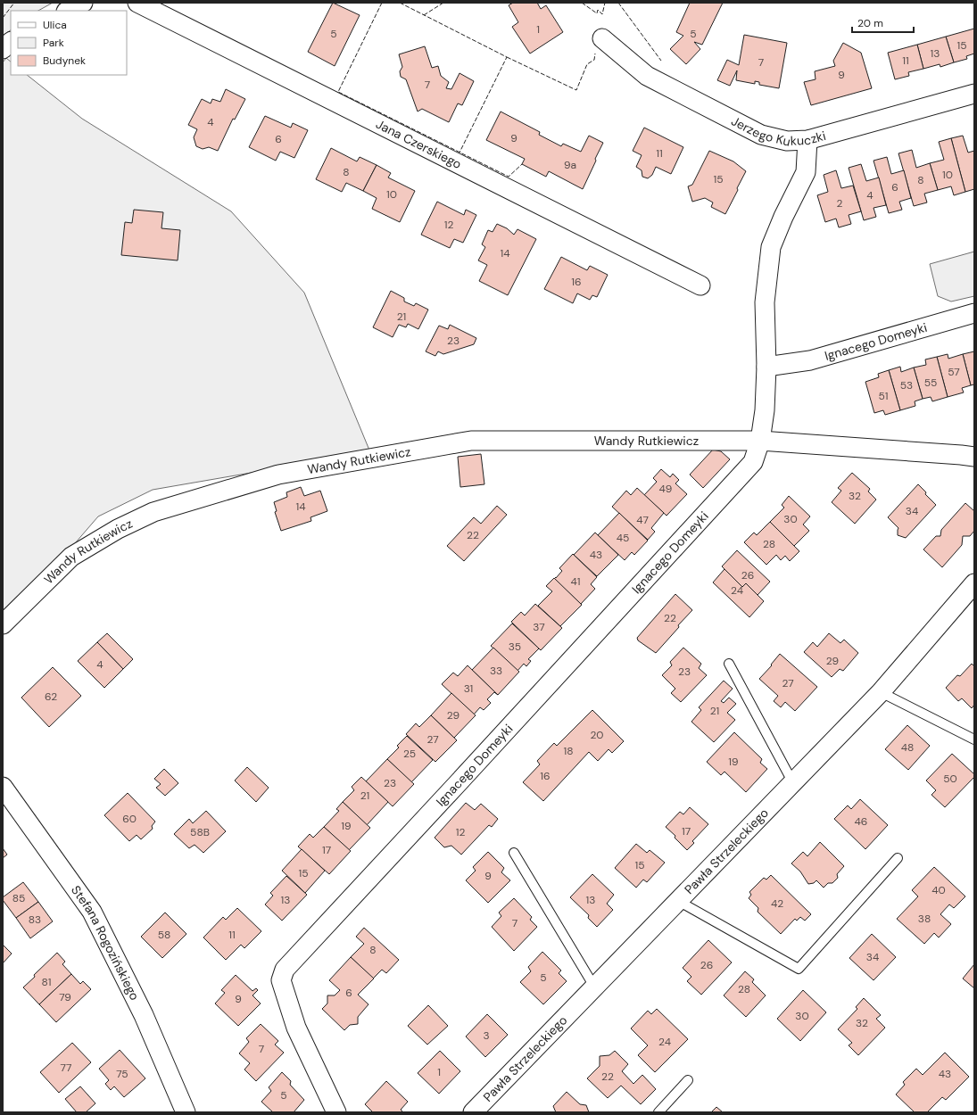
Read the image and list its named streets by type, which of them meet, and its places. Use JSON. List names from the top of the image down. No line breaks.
{"streets":{"street":["Jerzego Kukuczki","Jana Czerskiego","Ignacego Domeyki","Wandy Rutkiewicz","Pawła Strzeleckiego","Stefana Rogozińskiego"]},"crossings":[["Ignacego Domeyki","Wandy Rutkiewicz"]],"house_numbers":["1","5","5","15","13","11","7","9","7","4","9","6","11","9a","8","10","15","8","6","10","4","2","12","14","16","21","23","57","55","53","51","49","32","14","34","30","47","22","45","28","43","26","41","24","22","37","35","29","4","33","23","27","31","62","21","29","20","27","48","18","25","19","16","50","23","21","60","46","19","17","58B","12","17","15","15","9","40","85","13","13","42","38","83","7","58","11","8","34","26","5","81","28","6","79","9","30","32","3","24","7","77","1","75","43","22","5"],"legend":["Ulica","Park","Budynek"],"scale_bar":"20 m"}
